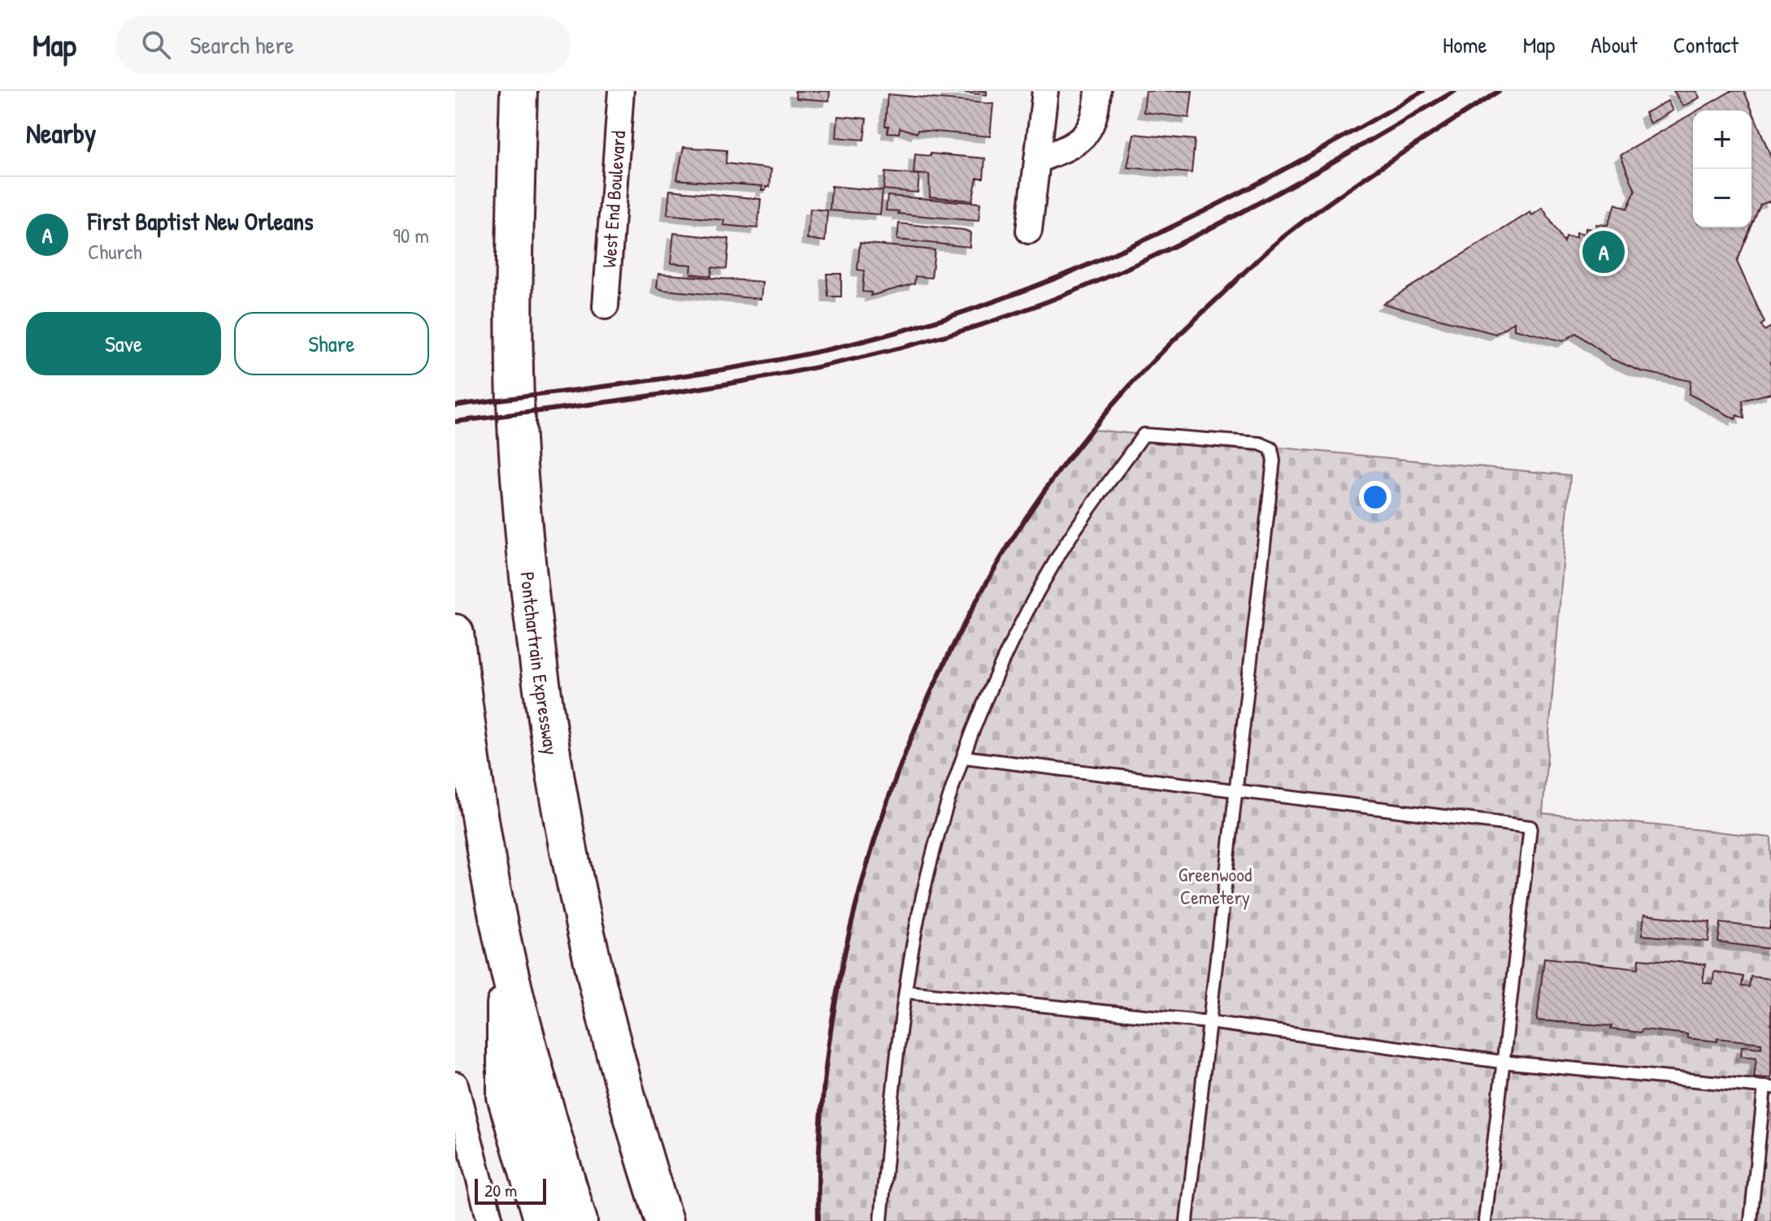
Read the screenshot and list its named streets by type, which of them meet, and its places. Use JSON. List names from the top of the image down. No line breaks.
{"streets":{"highway":["Pontchartrain Expressway"],"street":["West End Boulevard"]},"parks":["Greenwood Cemetery"],"scale_bar":"20 m","page":{"header":"Map","search":"Search here","nav":["Home","Map","About","Contact"],"heading":"Nearby","map_buttons":["+","−"],"list":[{"mark":"A","name":"First Baptist New Orleans","note":"Church","value":"90 m"}],"pins":"A","buttons":["Save","Share"],"scale":"20 m"}}
